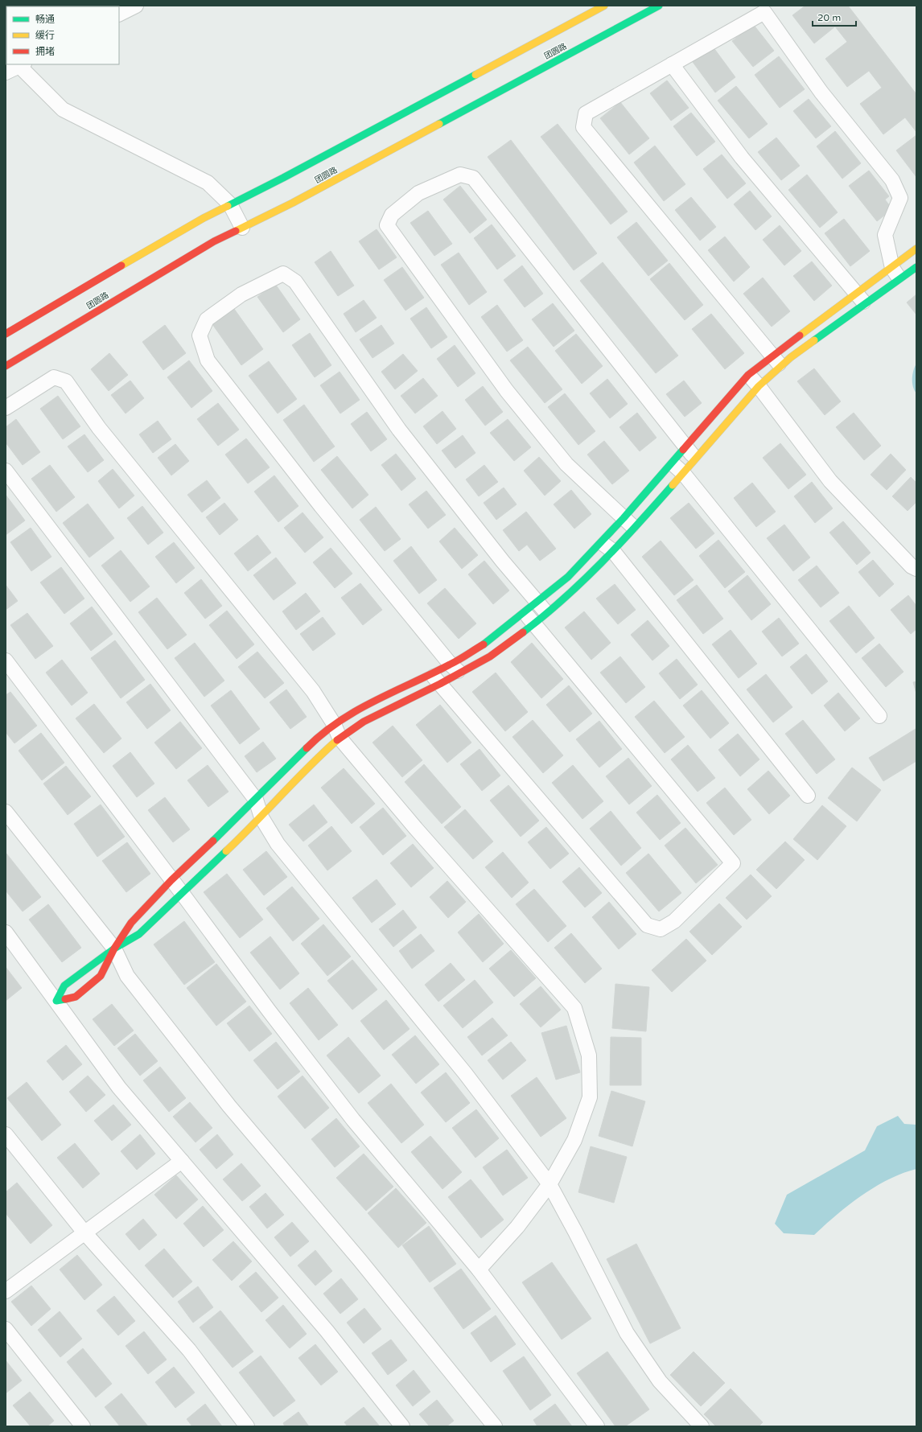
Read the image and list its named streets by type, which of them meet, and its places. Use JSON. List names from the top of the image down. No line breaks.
{"streets":{"street":["团圆路"]},"legend":["畅通","缓行","拥堵"],"scale_bar":"20 m"}
